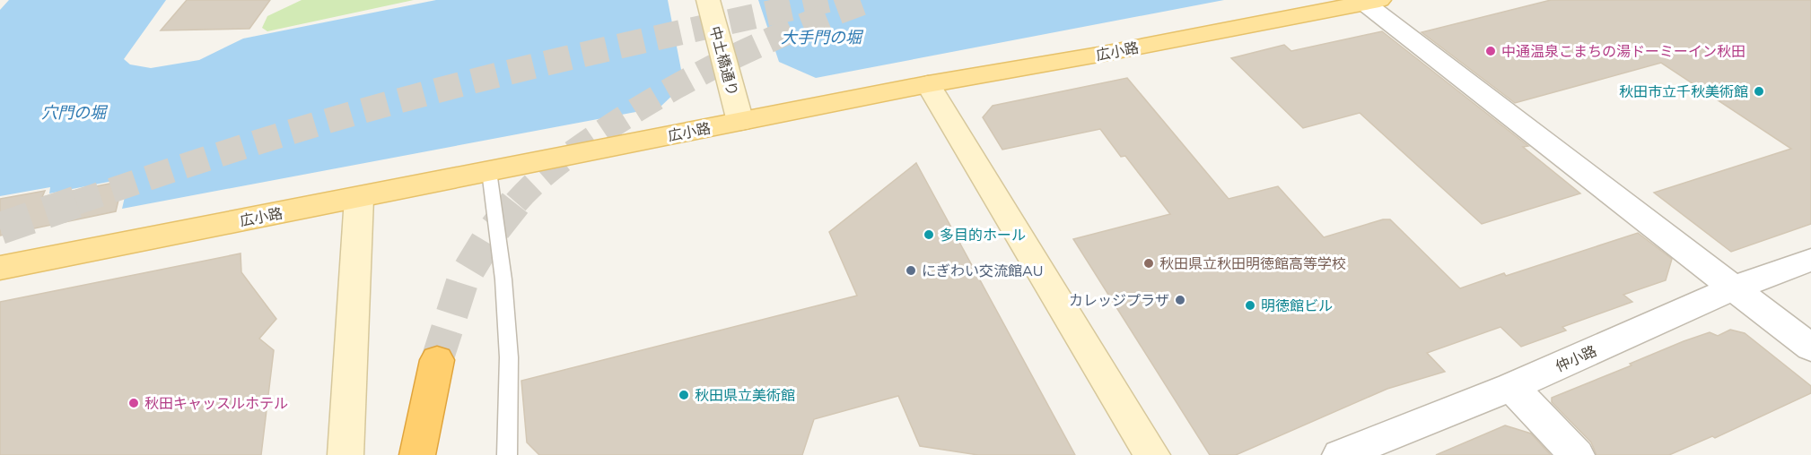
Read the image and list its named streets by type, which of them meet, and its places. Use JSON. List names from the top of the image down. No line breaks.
{"streets":{"main road":["広小路"],"street":["中土橋通り","仲小路"]},"crossings":[["広小路","中土橋通り"]],"water":["大手門の堀","穴門の堀"],"places":["中通温泉こまちの湯ドーミーイン秋田","秋田市立千秋美術館","多目的ホール","秋田県立秋田明徳館高等学校","にぎわい交流館AU","カレッジプラザ","明徳館ビル","秋田県立美術館","秋田キャッスルホテル"]}
